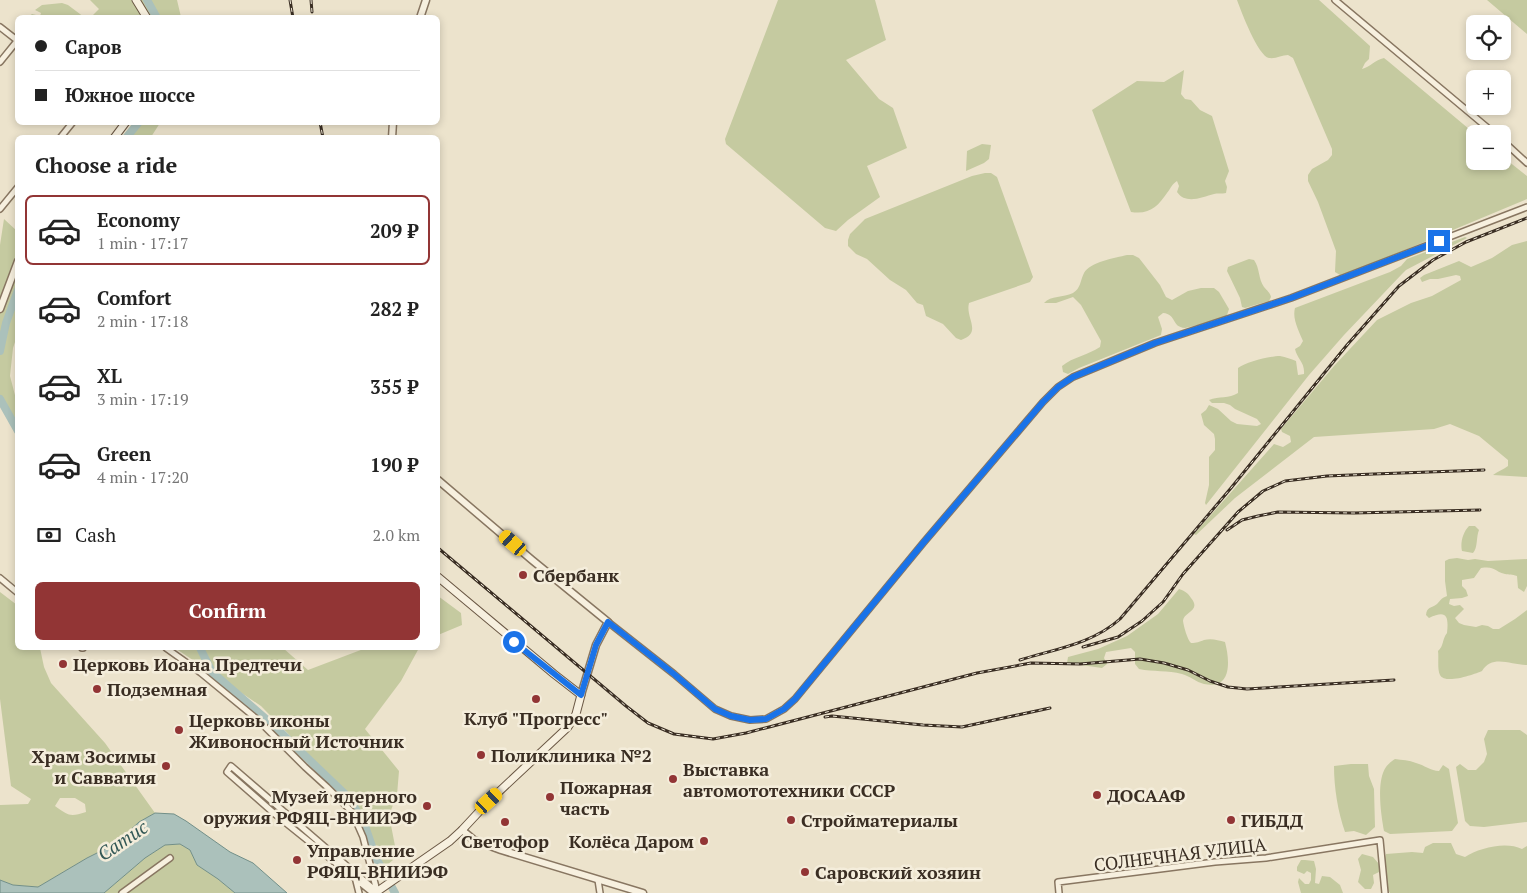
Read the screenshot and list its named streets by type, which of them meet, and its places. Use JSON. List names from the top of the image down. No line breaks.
{"streets":{"street":["СОЛНЕЧНАЯ УЛИЦА"]},"water":["Сатис"],"places":["Сбербанк","Церковь Иоана Предтечи","Подземная","Клуб \"Прогресс\"","Церковь иконы Живоносный Источник","Поликлиника №2","Храм Зосимы и Савватия","Выставка автомототехники СССР","ДОСААФ","Пожарная часть","Музей ядерного оружия РФЯЦ-ВНИИЭФ","Стройматериалы","ГИБДД","Светофор","Колёса Даром","Управление РФЯЦ-ВНИИЭФ","Саровский хозяин"],"page":{"map_buttons":["+","−"],"banner":["Саров","Южное шоссе"],"heading":"Choose a ride","list":[{"name":"Economy","note":"1 min · 17:17","value":"209 ₽"},{"name":"Comfort","note":"2 min · 17:18","value":"282 ₽"},{"name":"XL","note":"3 min · 17:19","value":"355 ₽"},{"name":"Green","note":"4 min · 17:20","value":"190 ₽"}],"pay":["Cash","2.0 km"],"buttons":"Confirm"}}
